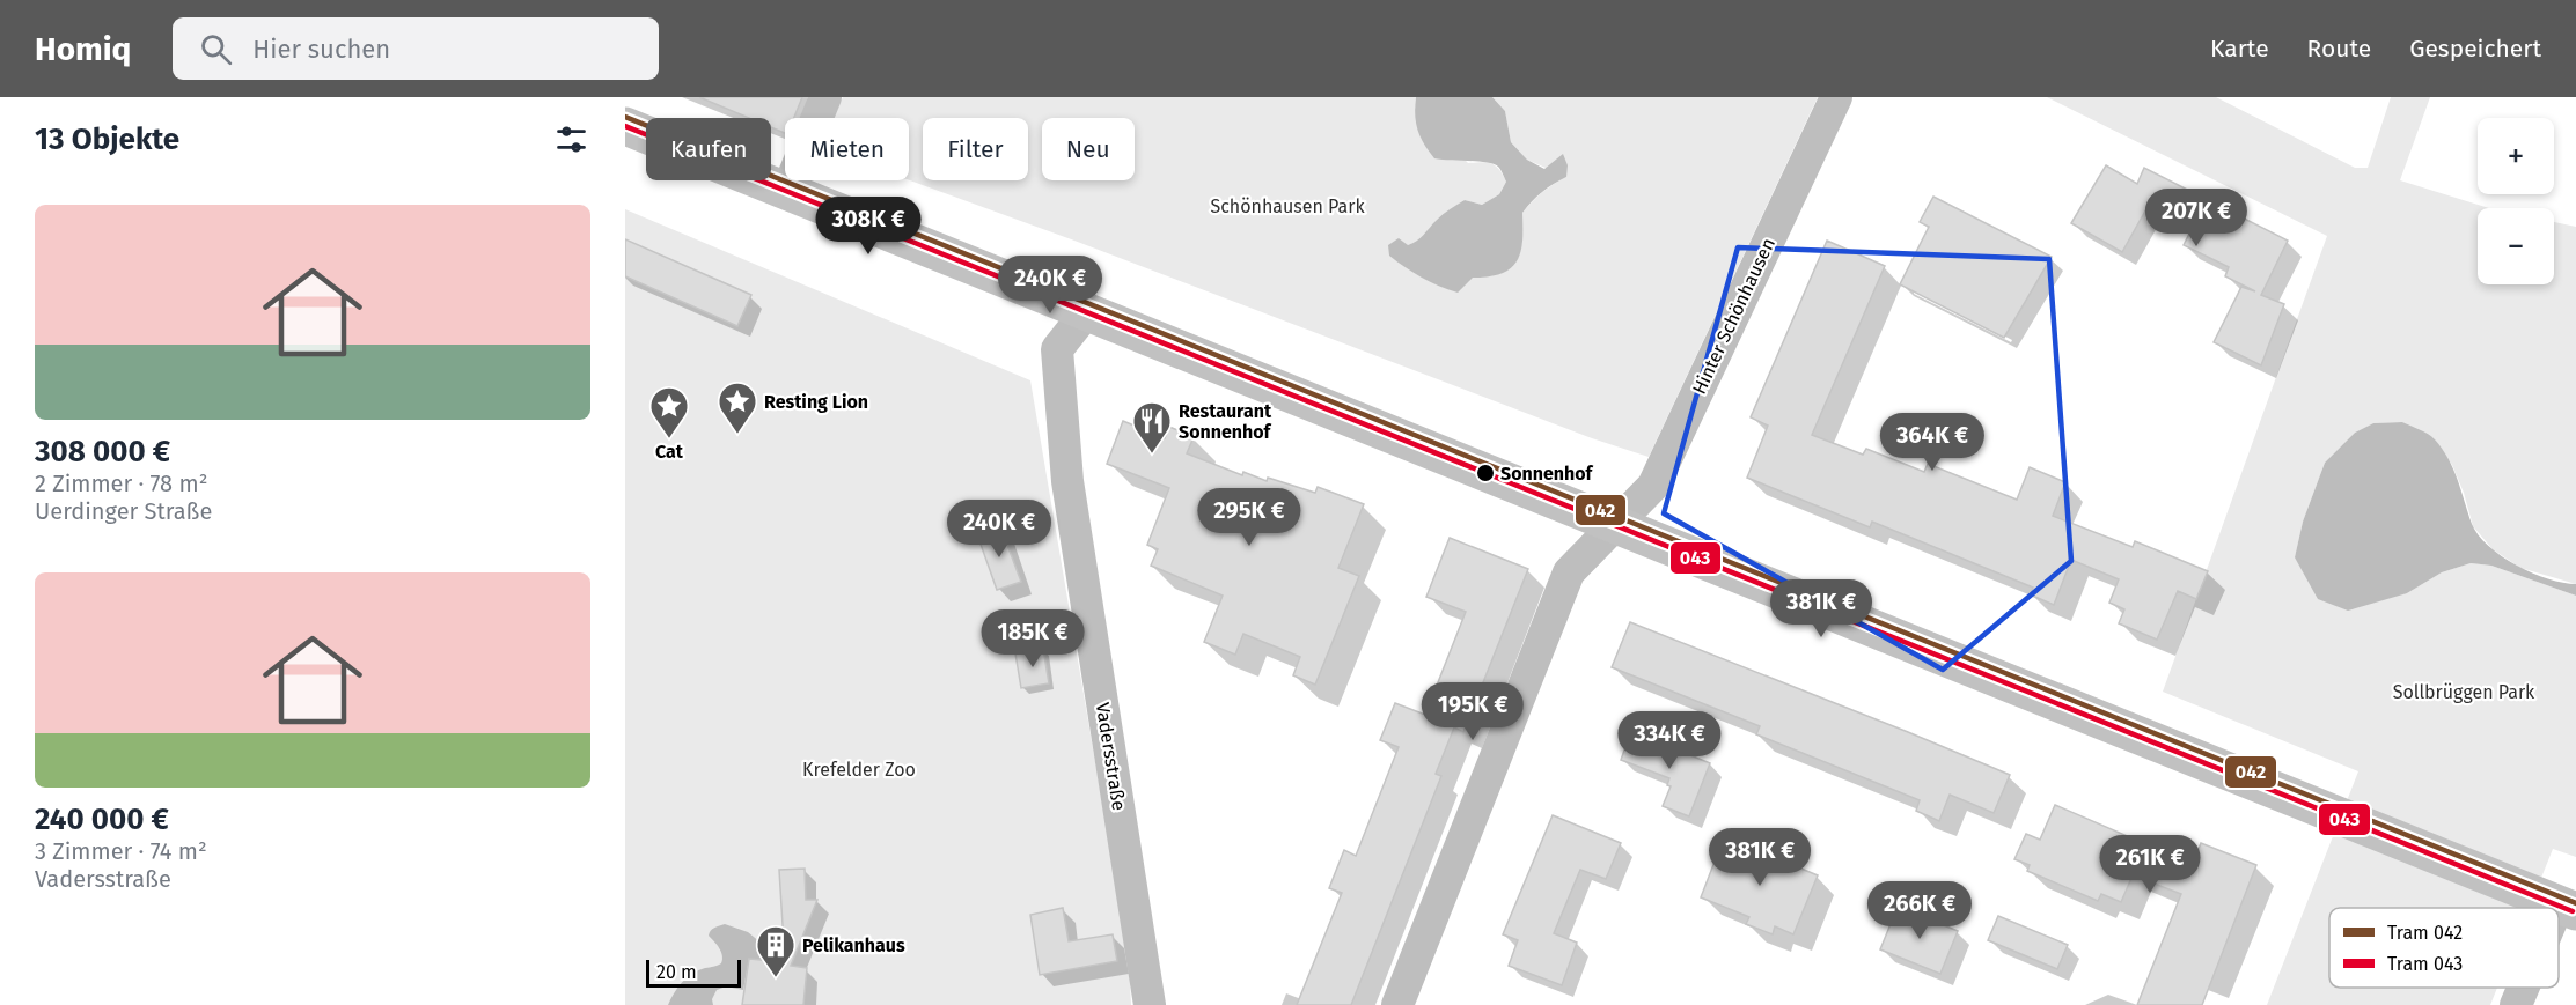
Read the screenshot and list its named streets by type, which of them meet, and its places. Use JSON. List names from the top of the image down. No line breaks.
{"streets":{"street":["Hinter Schönhausen","Vadersstraße"]},"parks":["Schönhausen Park","Sollbrüggen Park","Krefelder Zoo"],"places":{"place":["Resting Lion","Cat"],"restaurant":["Restaurant Sonnenhof"],"other":["Sonnenhof"],"building":["Pelikanhaus"]},"lines":["tram line 042","tram line 043"],"legend":["Tram 042","Tram 043"],"scale_bar":"20 m","page":{"header":"Homiq","search":"Hier suchen","nav":["Karte","Route","Gespeichert"],"heading":"13 Objekte","map_buttons":["+","−"],"chip":["Kaufen","Mieten","Filter","Neu"],"list":[{"name":"308 000 €","note":"2 Zimmer · 78 m² · Uerdinger Straße"},{"name":"240 000 €","note":"3 Zimmer · 74 m² · Vadersstraße"}],"price":["207K €","308K €","240K €","364K €","295K €","240K €","381K €","185K €","195K €","334K €","381K €","261K €","266K €"],"scale":"20 m"}}
